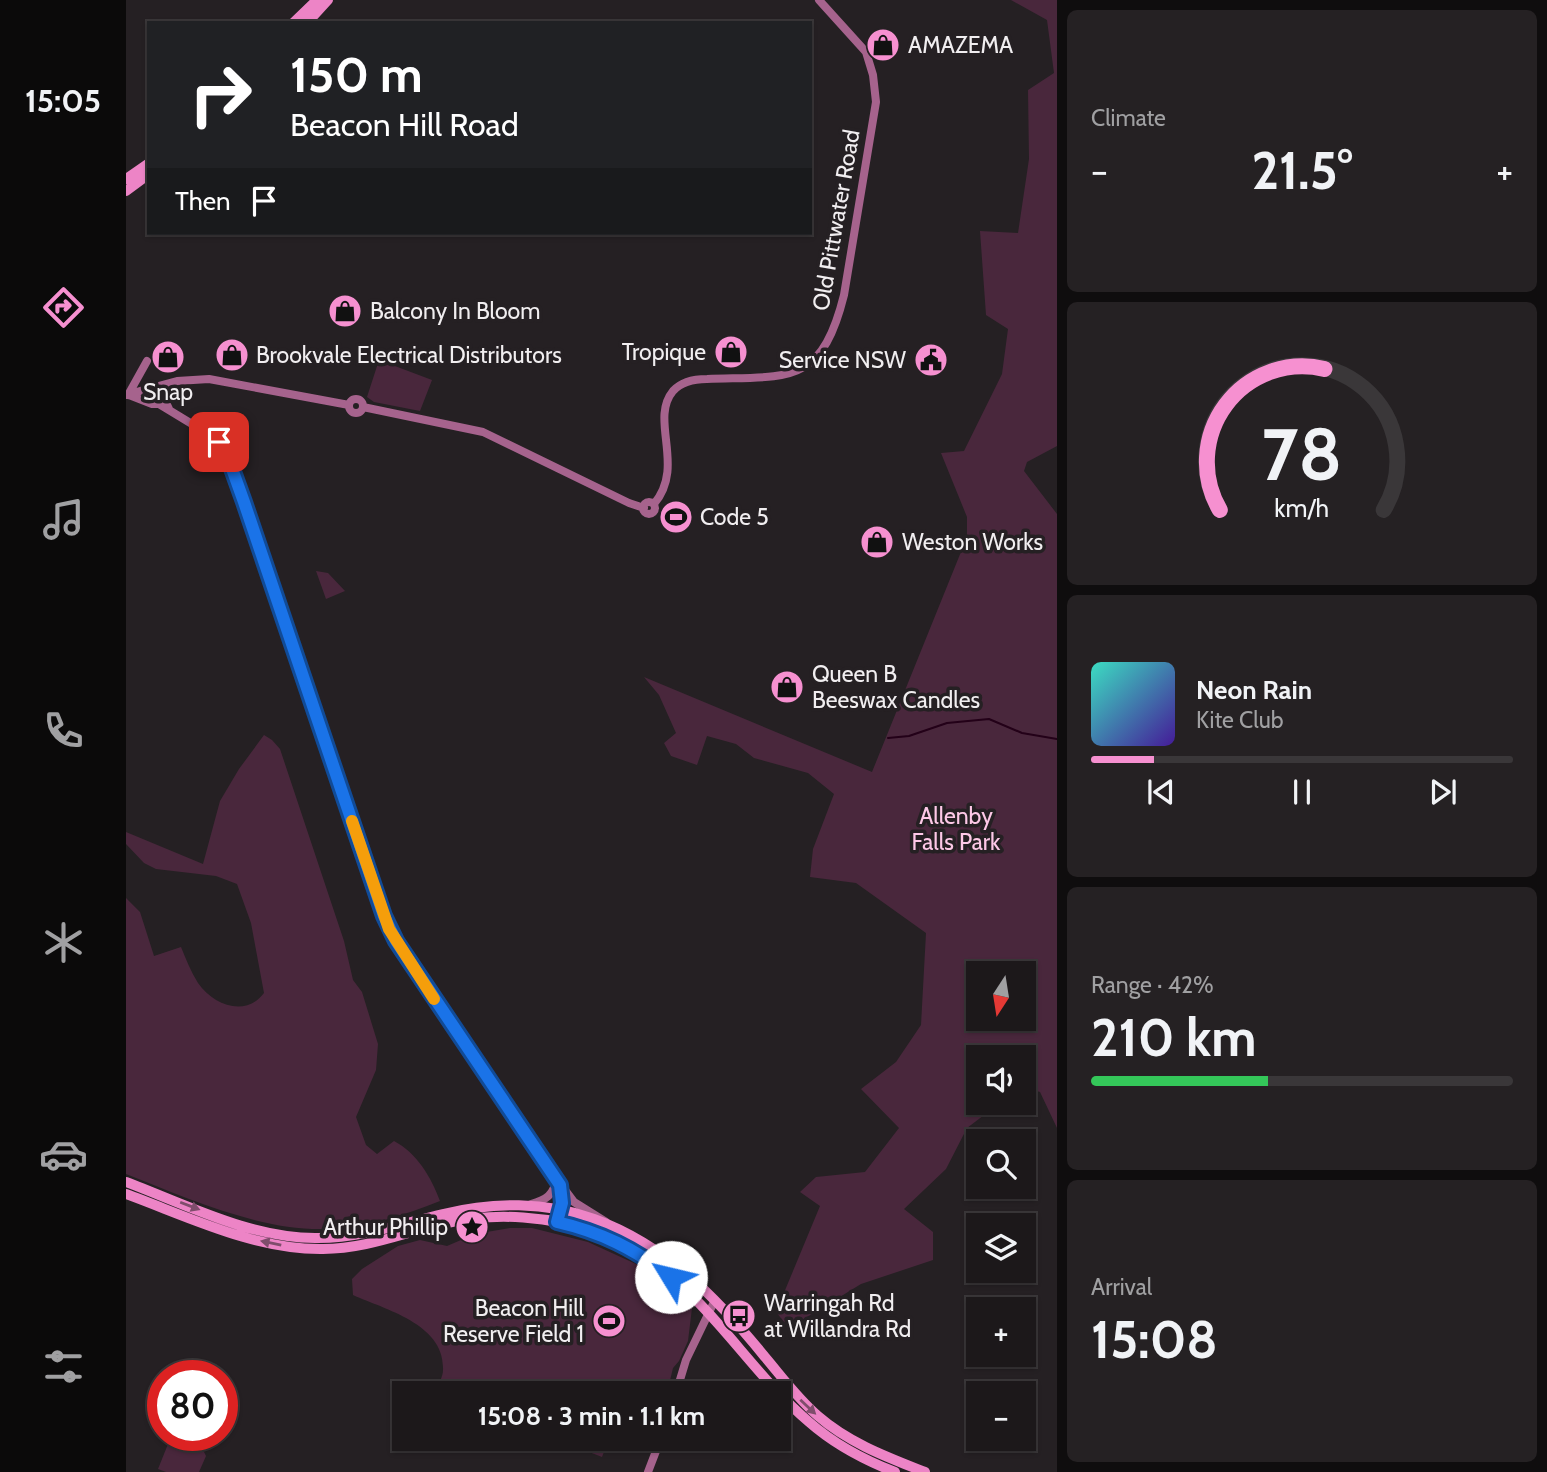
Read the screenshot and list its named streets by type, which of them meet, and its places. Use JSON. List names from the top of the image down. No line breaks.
{"streets":{"main road":["Old Pittwater Road"]},"parks":["Allenby Falls Park"],"places":{"shop":["AMAZEMA","Balcony In Bloom","Tropique","Brookvale Electrical Distributors","Snap","Weston Works","Queen B Beeswax Candles"],"public building":["Service NSW"],"sports":["Code 5","Beacon Hill Reserve Field 1"],"place":["Arthur Phillip"],"bus stop":["Warringah Rd at Willandra Rd"]},"north":"bottom","page":{"tabs":"15:05","tile":["Climate",["Range · 42%","210 km"],["Arrival","15:08"]],"turn":["150 m","Beacon Hill Road"],"heat":["−","21.5°","+"],"then":"Then","song":["Neon Rain","Kite Club"],"map_buttons":["+","−"],"limit":"80","trip":"15:08 · 3 min · 1.1 km","gauge":["78","km/h"]}}
